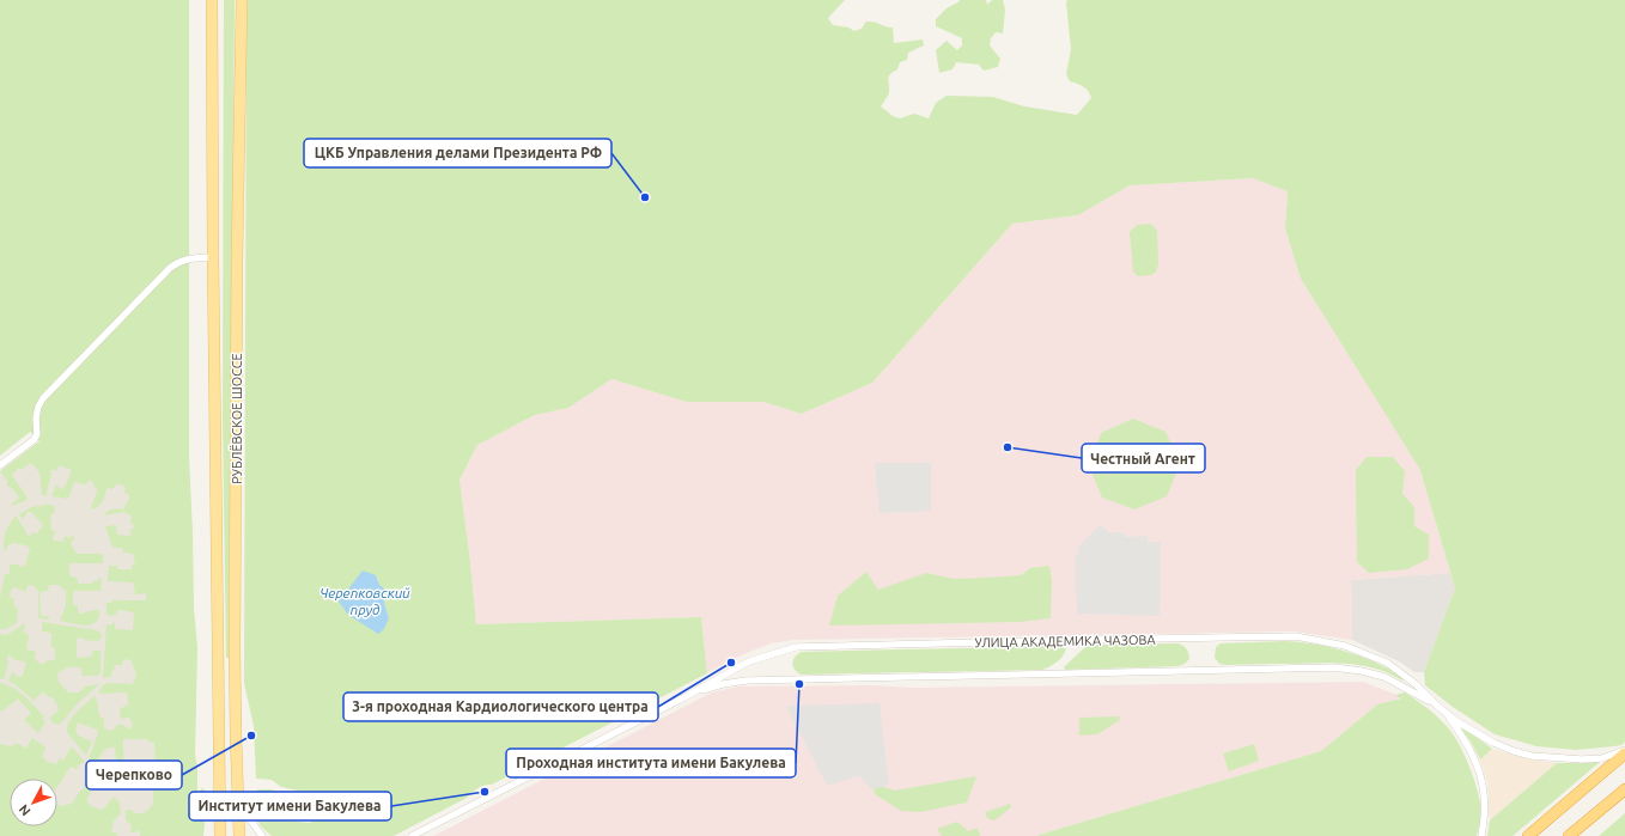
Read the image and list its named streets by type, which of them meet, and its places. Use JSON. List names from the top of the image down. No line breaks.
{"streets":{"main road":["РУБЛЁВСКОЕ ШОССЕ"],"street":["УЛИЦА АКАДЕМИКА ЧАЗОВА"]},"water":["Черепковский пруд"],"places":["ЦКБ Управления делами Президента РФ","Честный Агент","3-я проходная Кардиологического центра","Проходная института имени Бакулева","Черепково","Институт имени Бакулева"],"north":"bottom left"}
